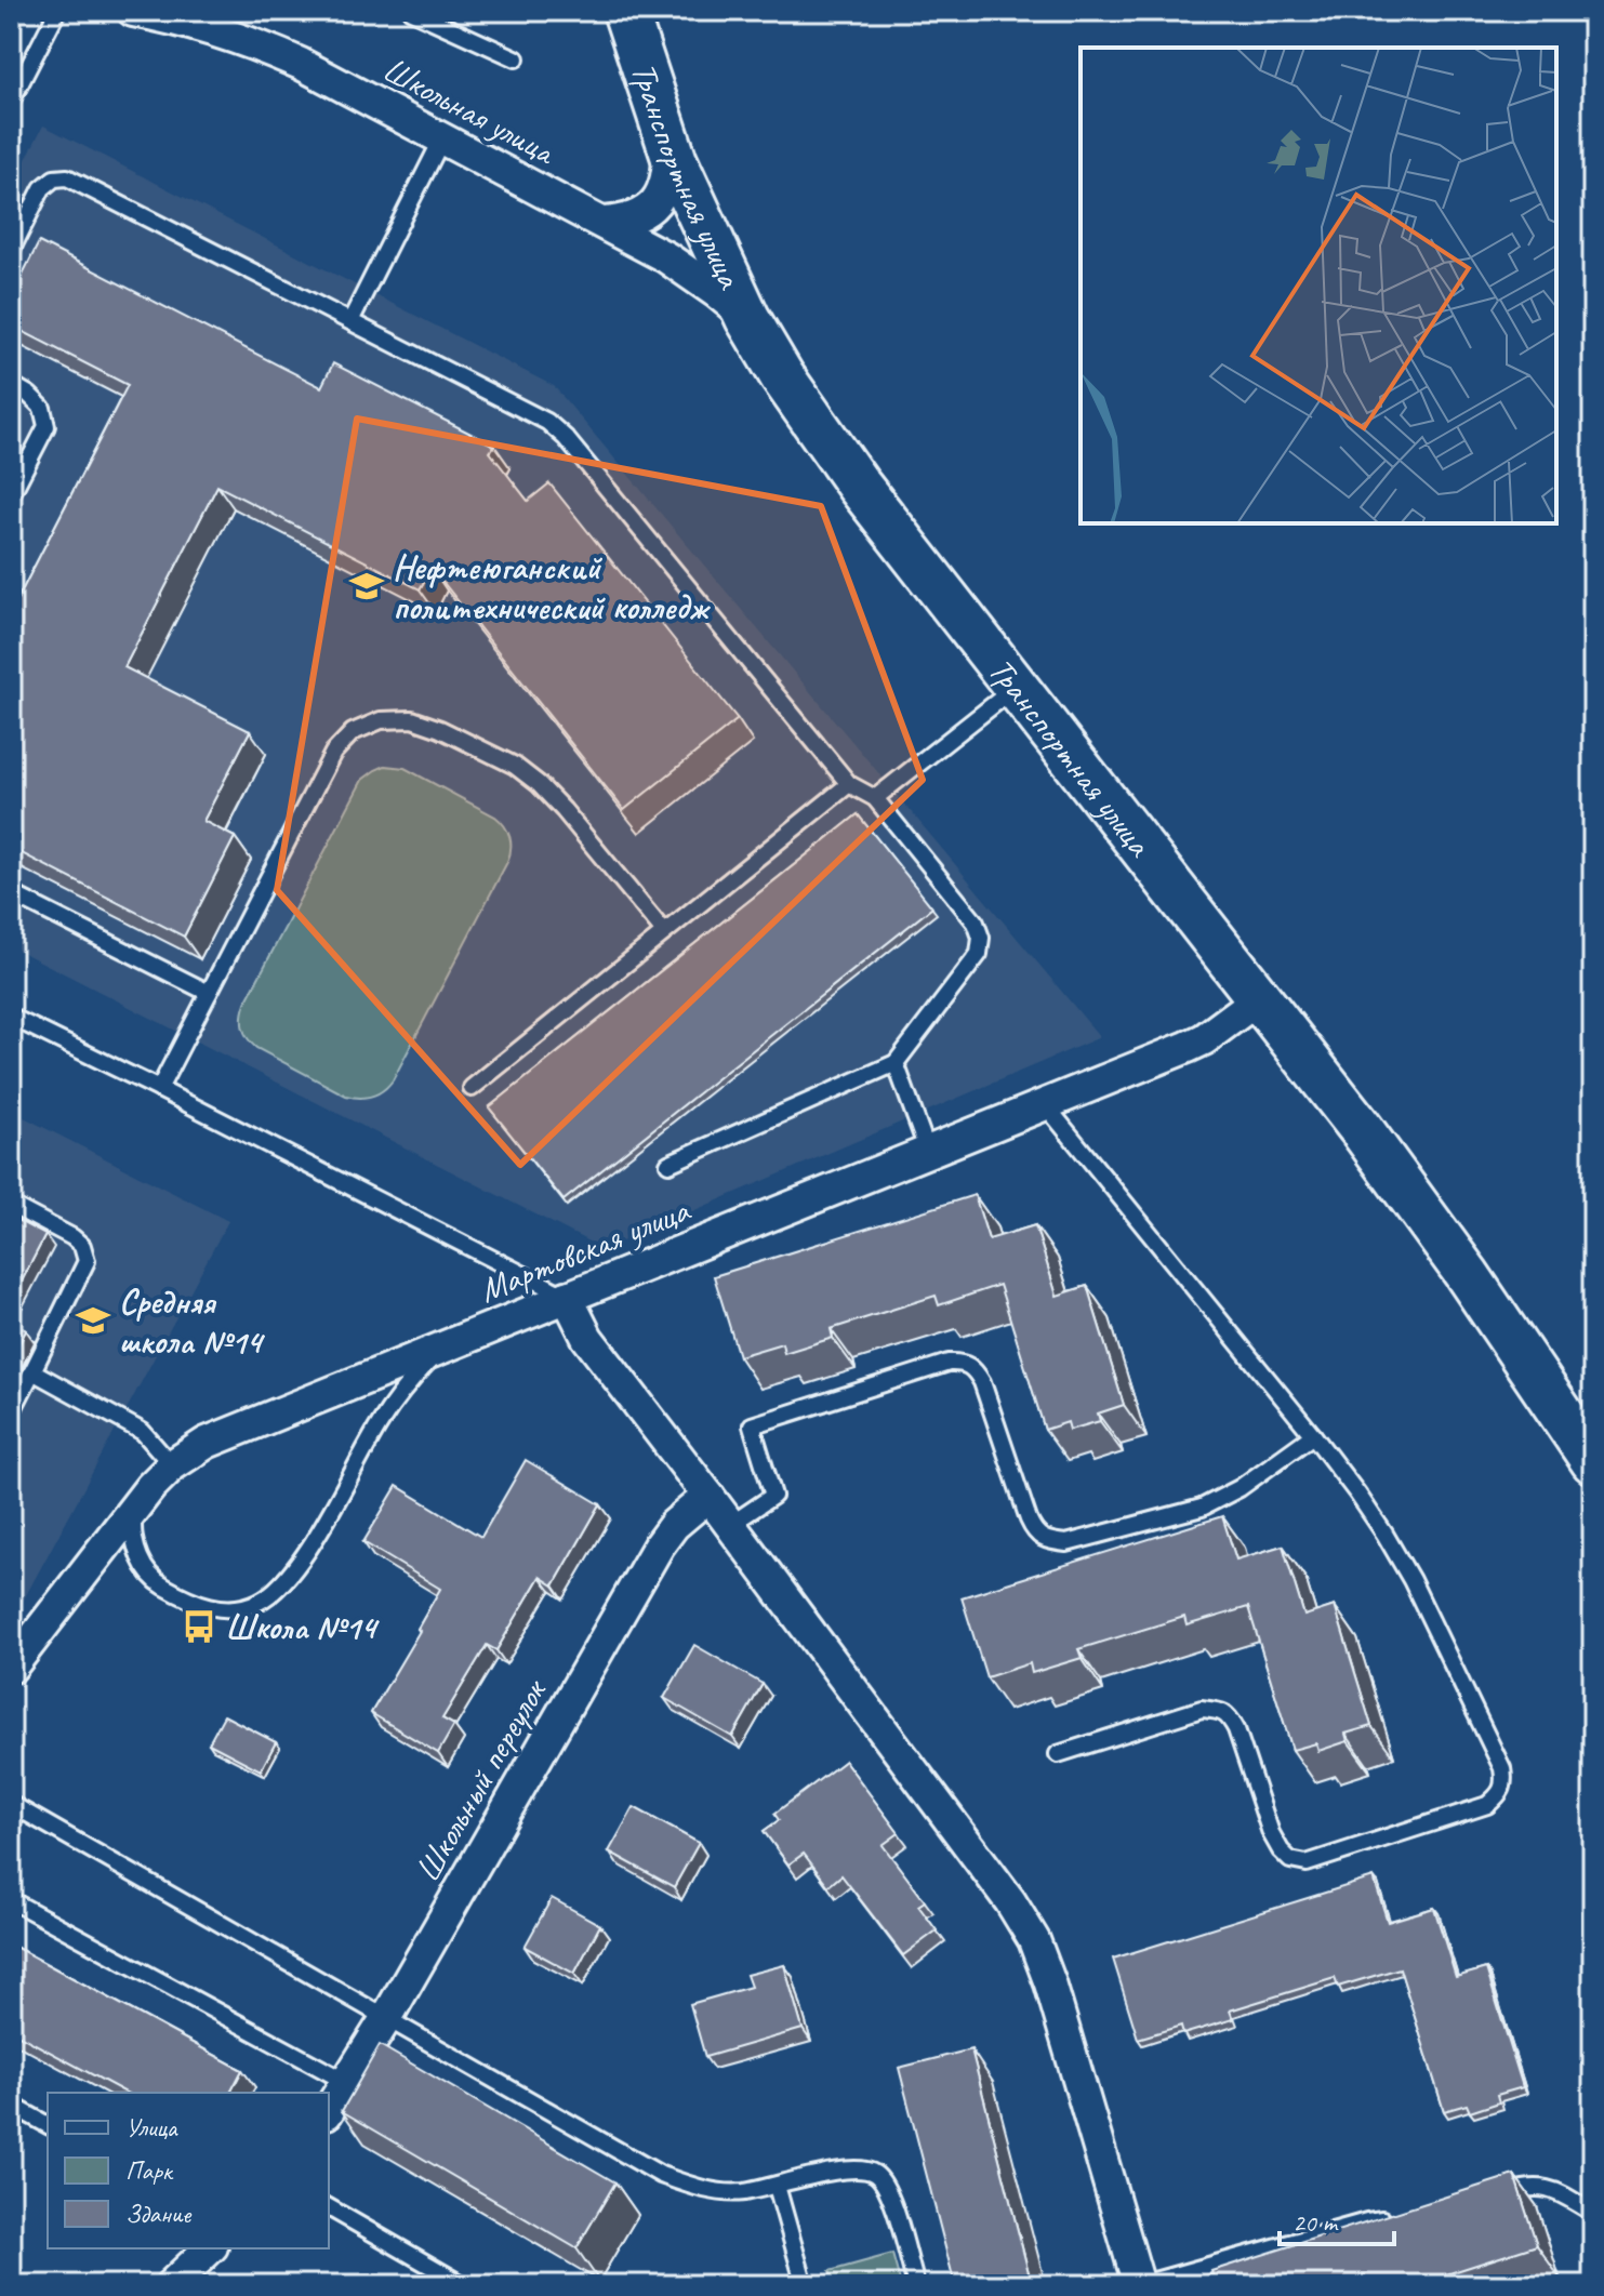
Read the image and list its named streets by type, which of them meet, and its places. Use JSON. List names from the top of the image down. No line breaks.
{"streets":{"street":["Школьная улица","Транспортная улица","Мартовская улица","Школьный переулок"]},"crossings":[["Школьная улица","Транспортная улица"],["Транспортная улица","Мартовская улица"]],"places":{"school or university":["Нефтеюганский политехнический колледж","Средняя школа №14"],"bus stop":["Школа №14"]},"legend":["Улица","Парк","Здание"],"scale_bar":"20 m"}
